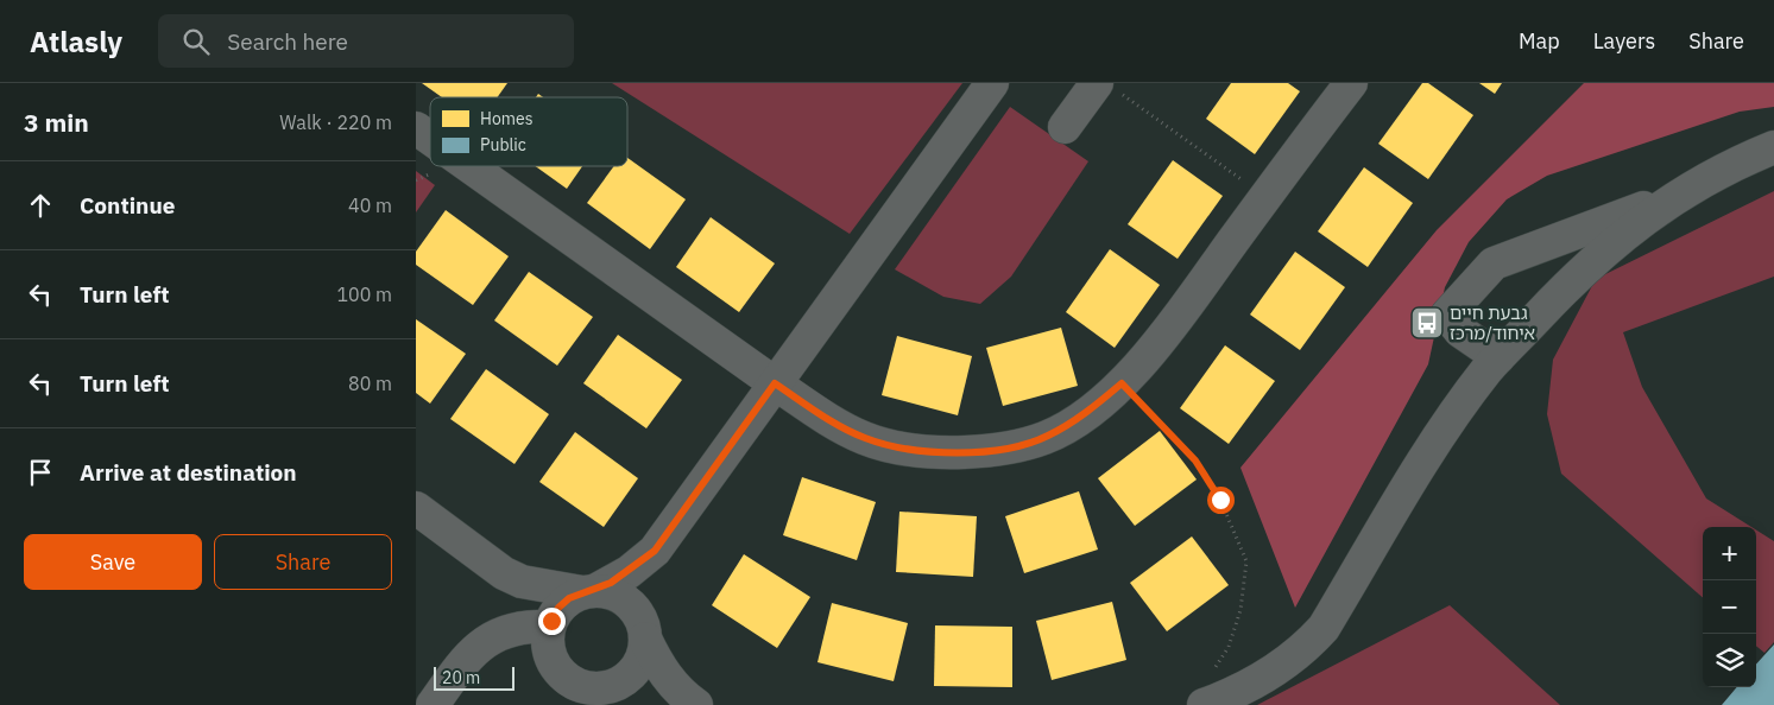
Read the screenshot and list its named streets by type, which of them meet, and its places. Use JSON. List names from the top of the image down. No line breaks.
{"places":{"bus stop":["גבעת חיים איחוד/מרכז"]},"legend":["Homes","Public"],"scale_bar":"20 m","page":{"header":"Atlasly","search":"Search here","nav":["Map","Layers","Share"],"heading":["3 min","Walk · 220 m"],"list":[["Continue","40 m"],["Turn left","100 m"],["Turn left","80 m"],"Arrive at destination"],"buttons":["Save","Share"],"map_buttons":["+","−"],"scale":"20 m"}}
